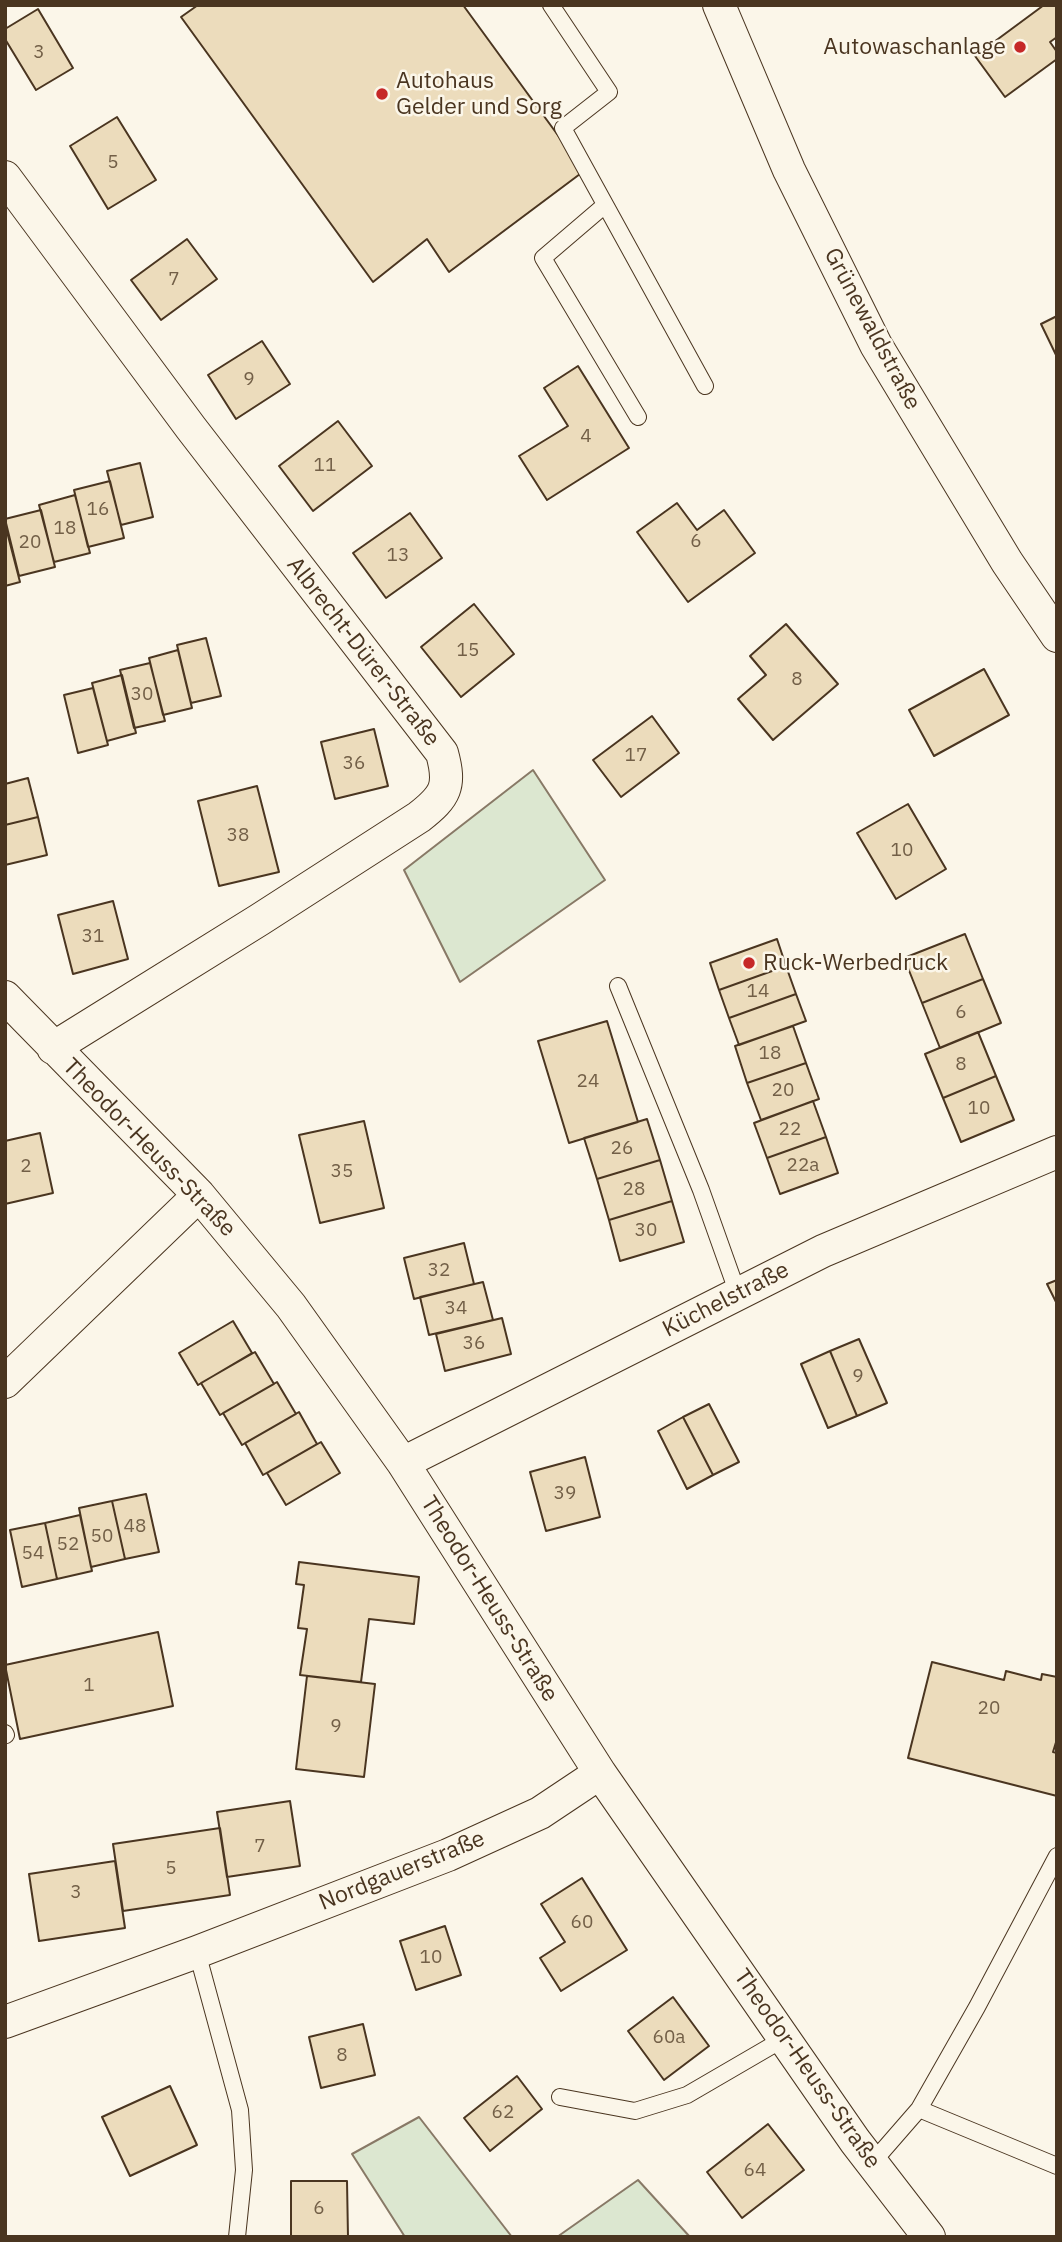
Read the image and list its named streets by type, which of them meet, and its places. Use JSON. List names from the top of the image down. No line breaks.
{"streets":{"street":["Grünewaldstraße","Albrecht-Dürer-Straße","Theodor-Heuss-Straße","Küchelstraße","Nordgauerstraße"]},"crossings":[["Albrecht-Dürer-Straße","Theodor-Heuss-Straße"],["Theodor-Heuss-Straße","Küchelstraße"],["Theodor-Heuss-Straße","Nordgauerstraße"]],"places":["Autowaschanlage","Autohaus Gelder und Sorg","Ruck-Werbedruck"],"house_numbers":["3","5","7","9","4","11","16","18","6","20","13","15","8","30","17","36","38","10","31","14","6","18","8","24","20","10","22","26","22a","2","35","28","30","32","34","36","9","39","48","50","52","54","1","20","9","7","5","3","60","10","60a","8","62","64","6"]}
